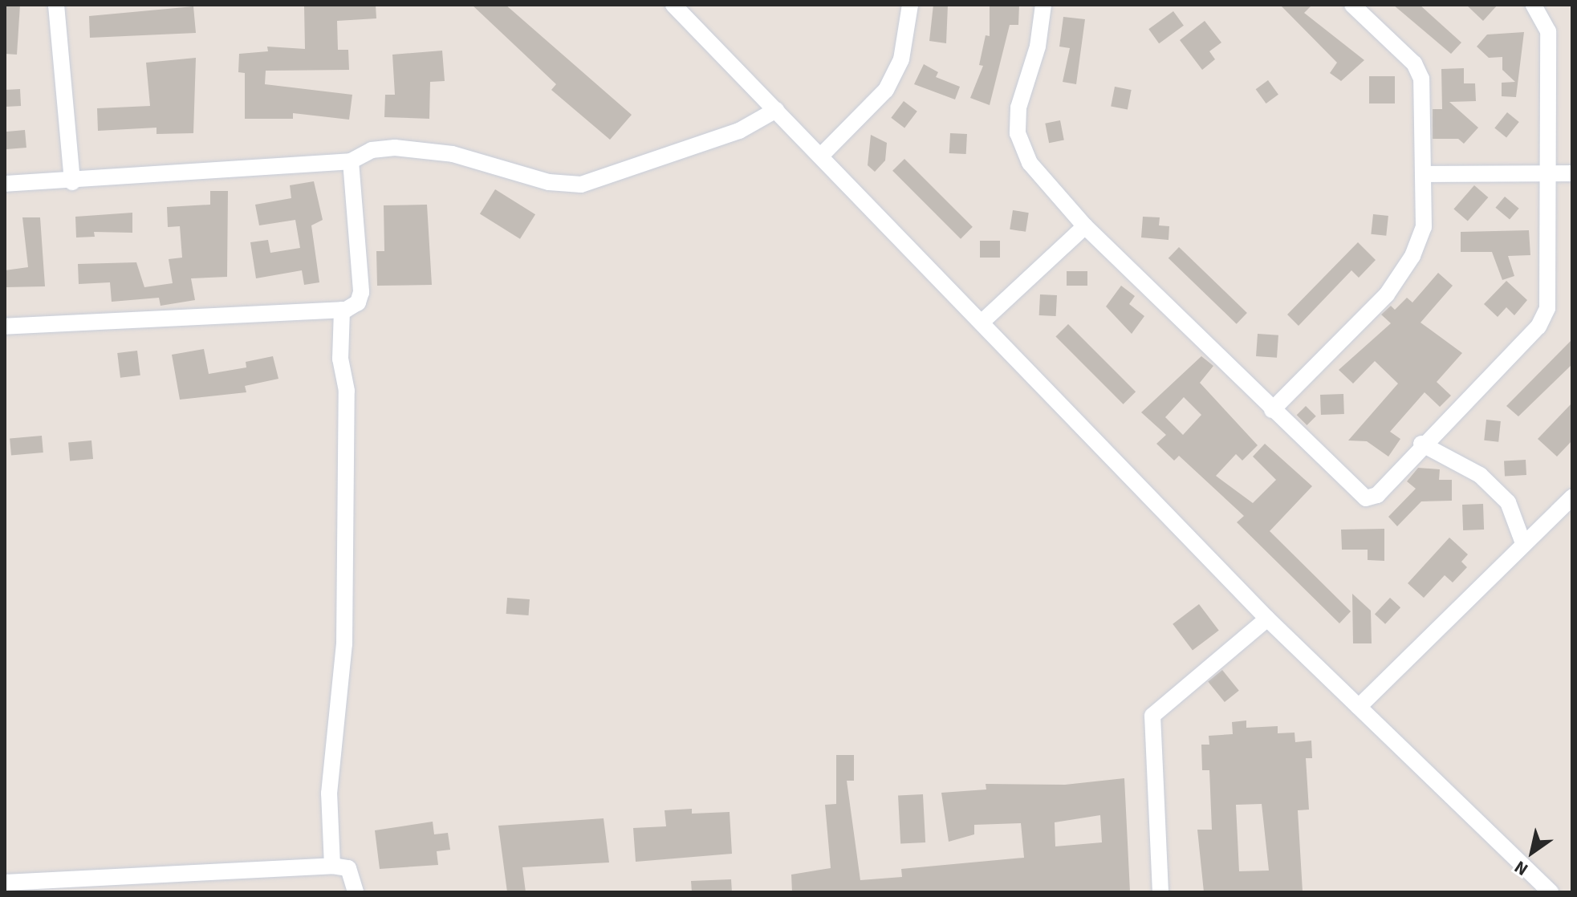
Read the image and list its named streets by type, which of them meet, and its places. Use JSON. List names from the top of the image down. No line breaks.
{"north":"bottom left"}
